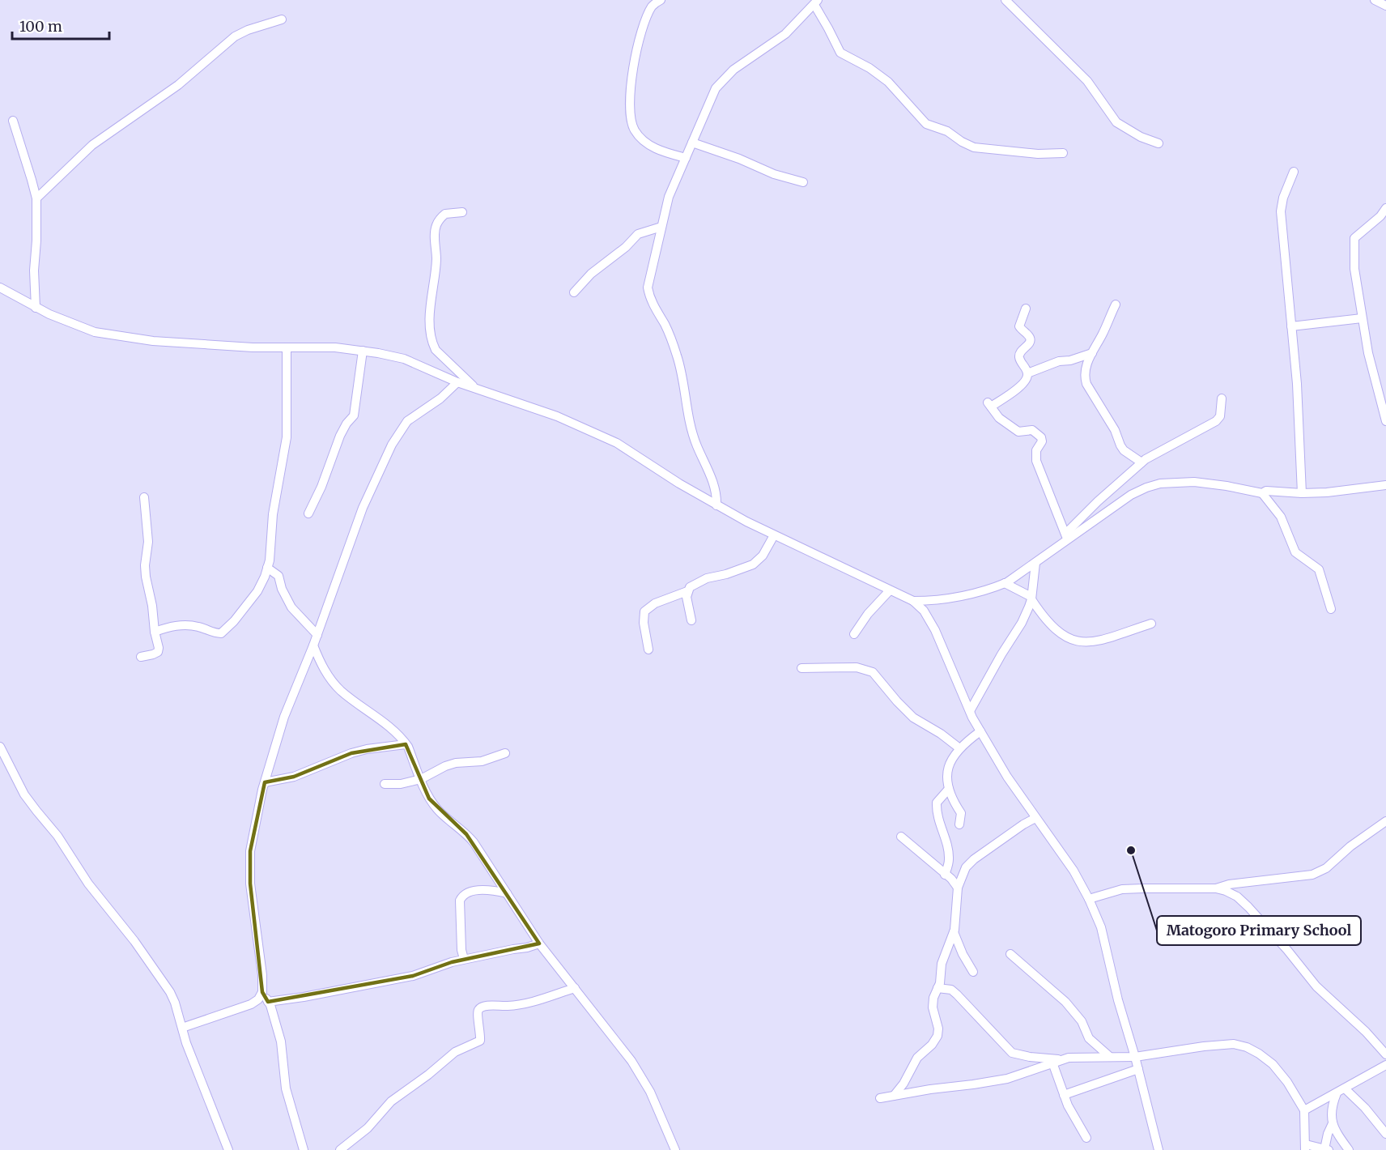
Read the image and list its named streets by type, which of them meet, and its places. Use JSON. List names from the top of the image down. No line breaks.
{"places":["Matogoro Primary School"],"scale_bar":"100 m"}
